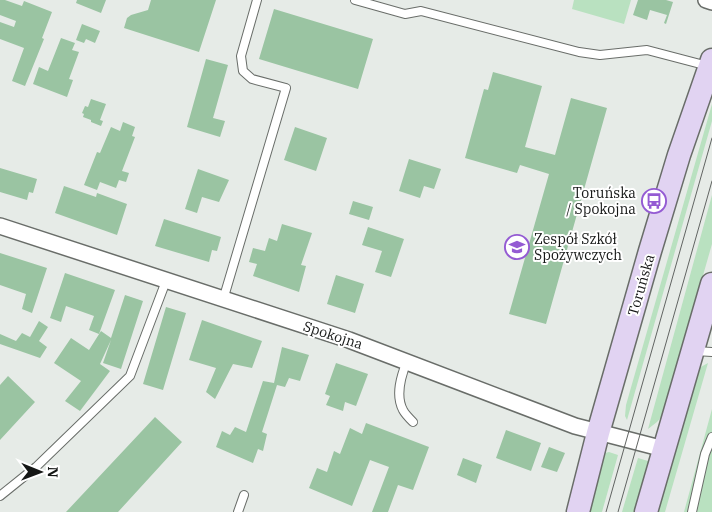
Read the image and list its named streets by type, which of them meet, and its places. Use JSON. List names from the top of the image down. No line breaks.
{"streets":{"main road":["Toruńska"],"street":["Spokojna"]},"crossings":[["Toruńska","Spokojna"]],"places":{"bus stop":["Toruńska / Spokojna"],"school or university":["Zespół Szkół Spożywczych"]},"north":"right"}
